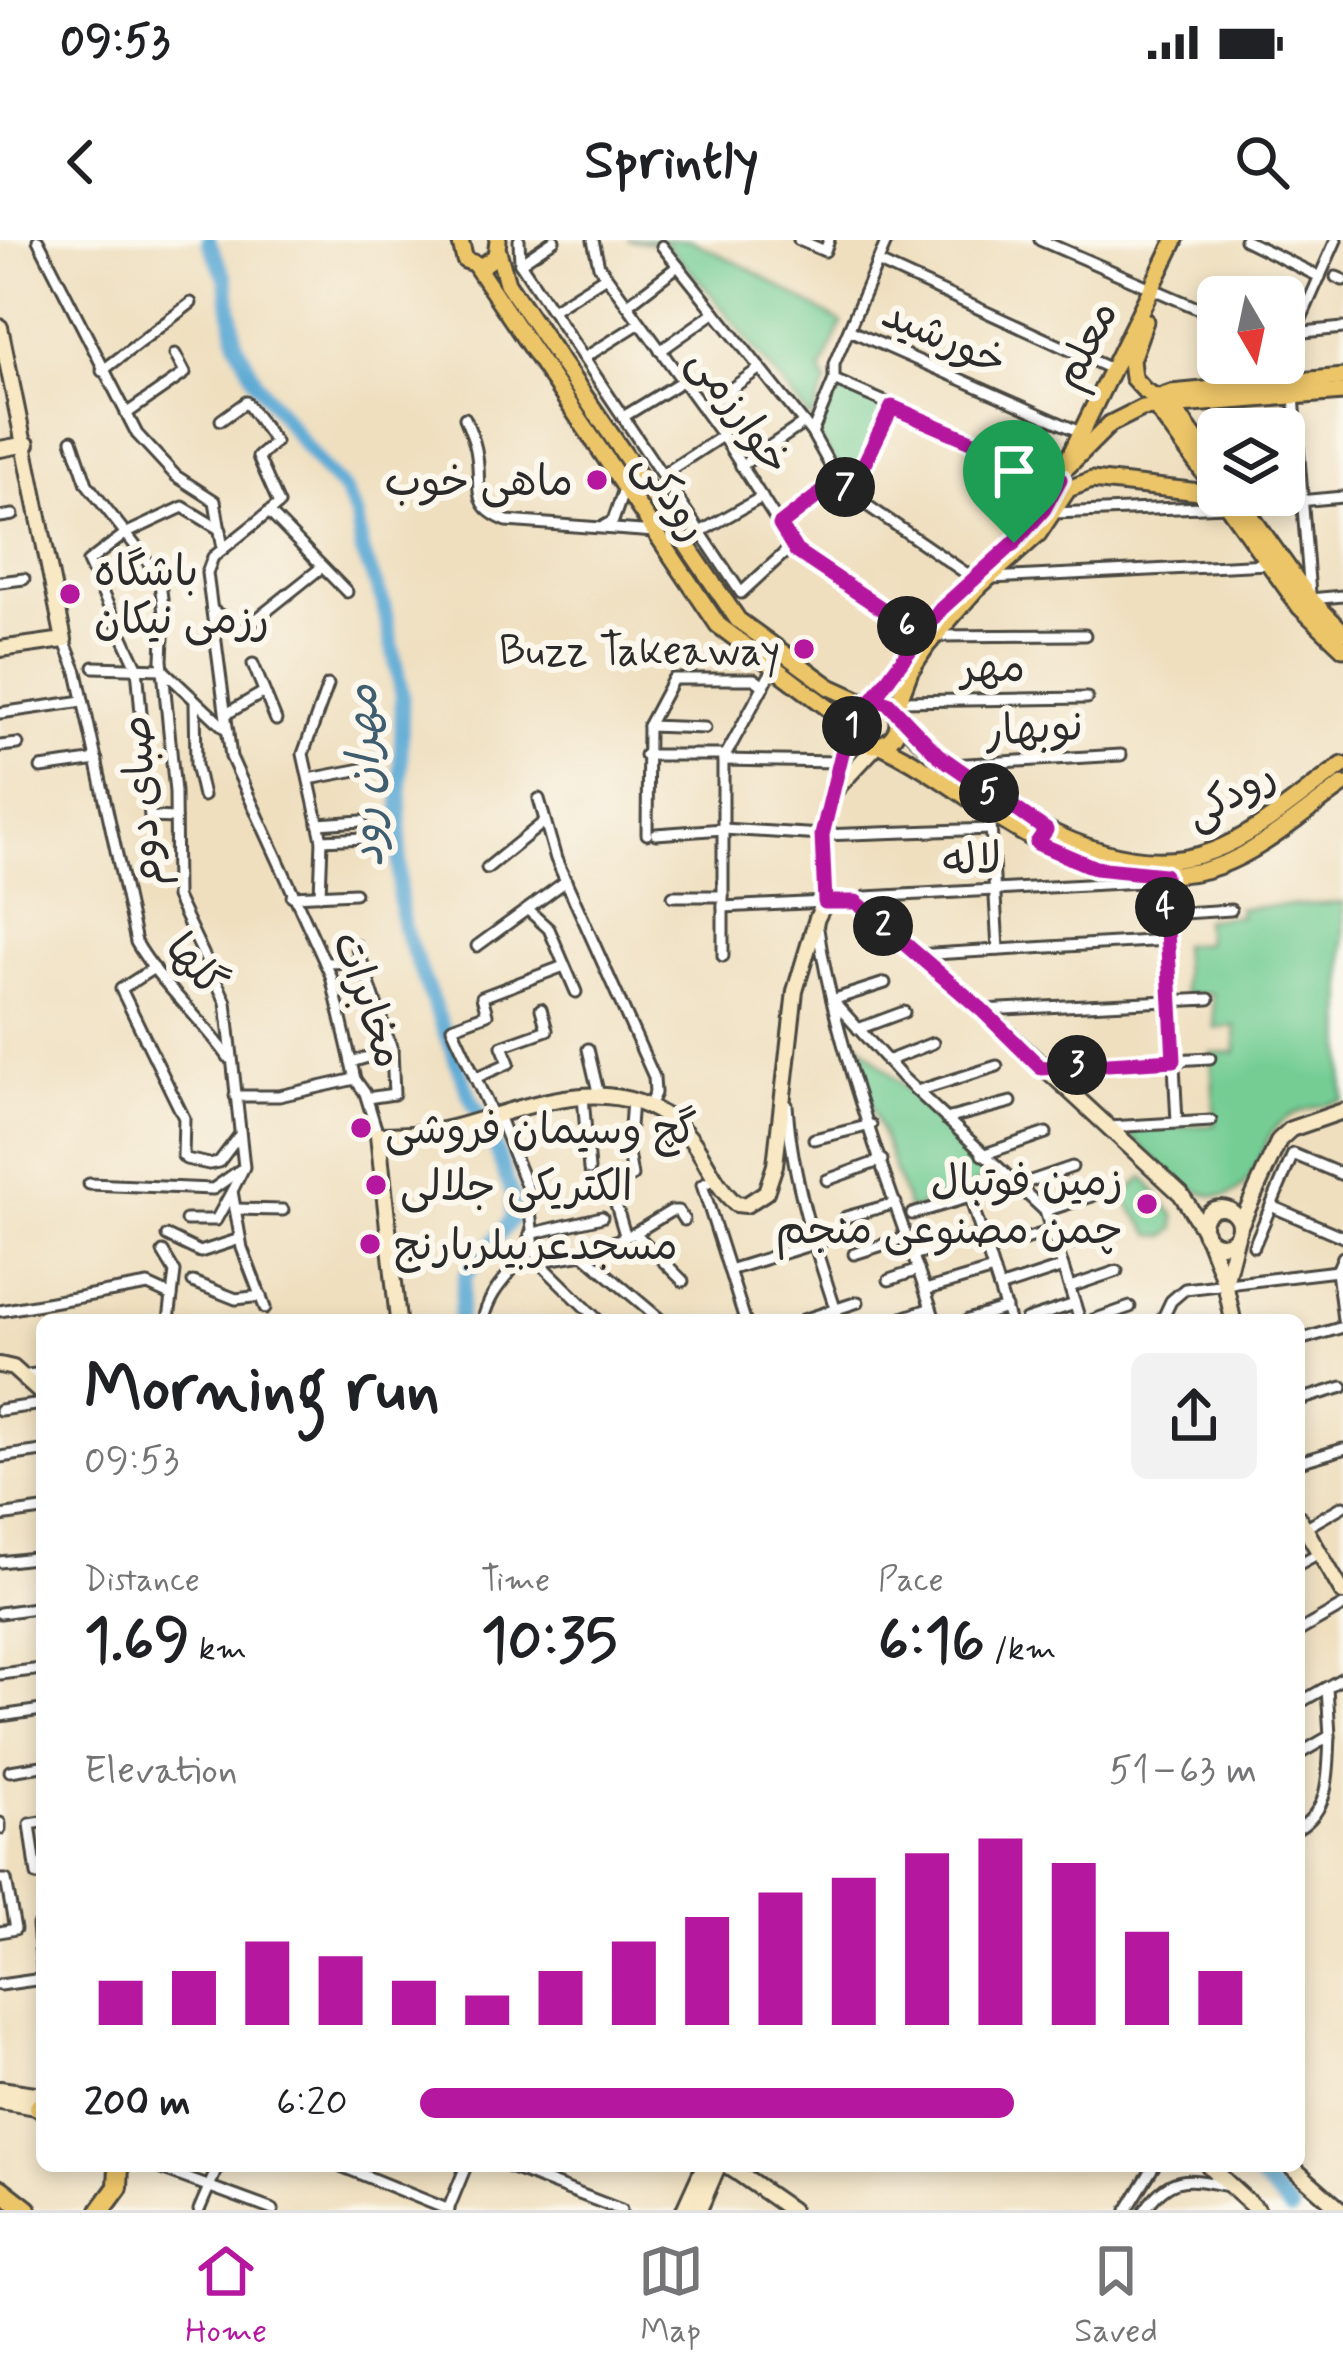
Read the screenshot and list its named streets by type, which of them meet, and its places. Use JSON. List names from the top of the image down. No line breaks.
{"streets":{"main road":["معلم","رودکی","رودکى"],"street":["خورشید","خوارزمی","مهر","نوبهار","صبای دوم","لاله","گلها","مخابرات"]},"crossings":[["خورشید","معلم"],["معلم","خوارزمی"],["معلم","رودکی"],["معلم","مهر"],["معلم","رودکى"],["رودکی","مهر"],["رودکی","رودکى"],["مهر","رودکى"],["نوبهار","رودکى"],["رودکى","لاله"],["صبای دوم","گلها"]],"water":["مهران رود"],"places":["ماهی خوب","باشگاه رزمی نیکان","Buzz Takeaway","گچ وسیمان فروشی","الکتریکی جلالی","زمین فوتبال چمن مصنوعی منجم","مسجدعربیلربارنج"],"north":"bottom","page":{"status":"09:53","header":"Sprintly","pins":["7","6","1","5","4","2","3"],"heading":["Morning run","09:53"],"stats":[["Distance","1.69 km"],["Time","10:35"],["Pace","6:16 /km"]],"chart":["Elevation","51–63 m"],"list":[{"name":"200 m","note":"6:20"}],"tabs":["Home","Map","Saved"]}}
